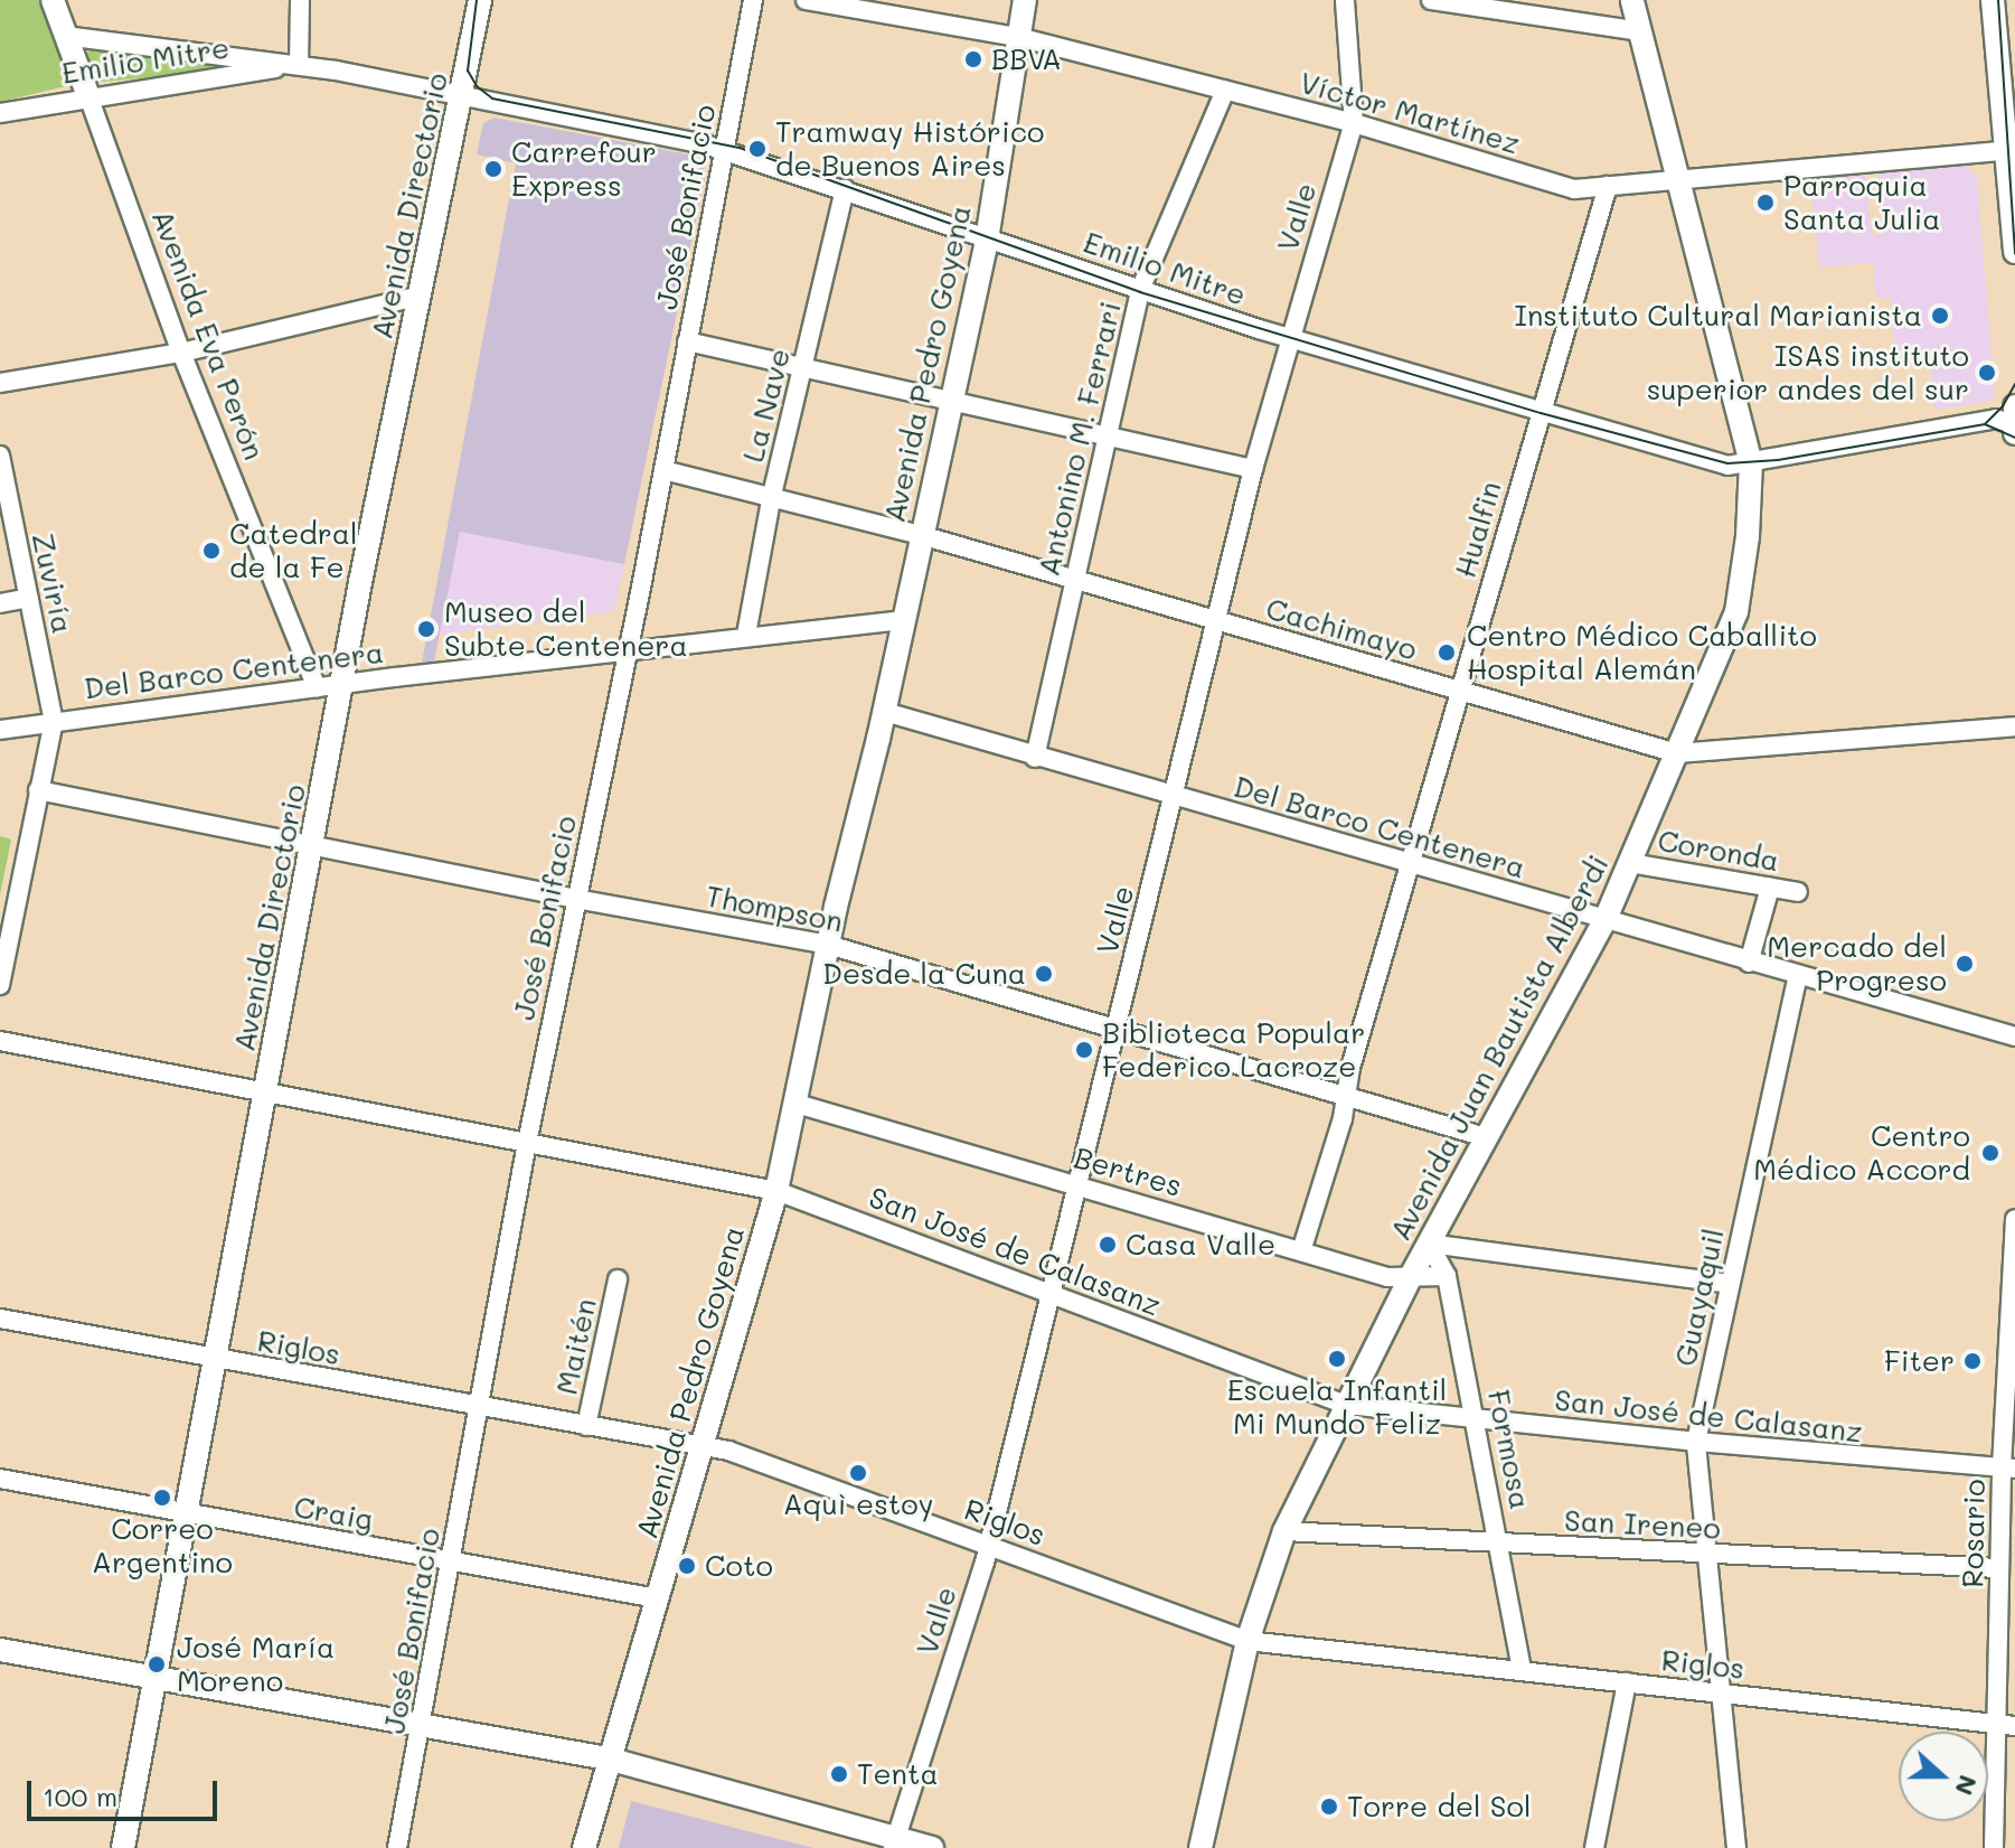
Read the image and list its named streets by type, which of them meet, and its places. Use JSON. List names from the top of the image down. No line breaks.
{"streets":{"main road":["Avenida Directorio","Avenida Eva Perón","Avenida Pedro Goyena","Avenida Juan Bautista Alberdi"],"street":["Emilio Mitre","Víctor Martínez","José Bonifacio","Valle","La Nave","Antonino M. Ferrari","Hualfin","Zuviría","Cachimayo","Del Barco Centenera","Coronda","Thompson","Bertres","San José de Calasanz","Guayaquil","Maitén","Riglos","Formosa","Craig","San Ireneo","Rosario"]},"crossings":[["Emilio Mitre","Avenida Directorio"],["Emilio Mitre","José Bonifacio"],["Emilio Mitre","Valle"],["Emilio Mitre","Avenida Eva Perón"],["Emilio Mitre","Avenida Pedro Goyena"],["Emilio Mitre","La Nave"],["Emilio Mitre","Antonino M. Ferrari"],["Emilio Mitre","Hualfin"],["Emilio Mitre","Avenida Juan Bautista Alberdi"],["Víctor Martínez","Valle"],["Víctor Martínez","Avenida Pedro Goyena"],["Víctor Martínez","Antonino M. Ferrari"],["Víctor Martínez","Hualfin"],["Víctor Martínez","Avenida Juan Bautista Alberdi"],["Avenida Directorio","Del Barco Centenera"],["Avenida Directorio","Thompson"],["Avenida Directorio","San José de Calasanz"],["Avenida Directorio","Riglos"],["Avenida Directorio","Craig"],["José Bonifacio","Cachimayo"],["José Bonifacio","Del Barco Centenera"],["José Bonifacio","Thompson"],["José Bonifacio","San José de Calasanz"],["José Bonifacio","Riglos"],["José Bonifacio","Craig"],["Valle","Cachimayo"],["Valle","Del Barco Centenera"],["Valle","Thompson"],["Valle","Bertres"],["Valle","San José de Calasanz"],["Valle","Riglos"],["Avenida Eva Perón","Del Barco Centenera"],["Avenida Pedro Goyena","Cachimayo"],["Avenida Pedro Goyena","Del Barco Centenera"],["Avenida Pedro Goyena","Thompson"],["Avenida Pedro Goyena","Bertres"],["Avenida Pedro Goyena","San José de Calasanz"],["Avenida Pedro Goyena","Riglos"],["Avenida Pedro Goyena","Craig"],["La Nave","Cachimayo"],["La Nave","Del Barco Centenera"],["Antonino M. Ferrari","Cachimayo"],["Antonino M. Ferrari","Del Barco Centenera"],["Hualfin","Cachimayo"],["Hualfin","Del Barco Centenera"],["Hualfin","Thompson"],["Hualfin","Bertres"],["Zuviría","Del Barco Centenera"],["Zuviría","Thompson"],["Cachimayo","Avenida Juan Bautista Alberdi"],["Del Barco Centenera","Avenida Juan Bautista Alberdi"],["Del Barco Centenera","Guayaquil"],["Coronda","Avenida Juan Bautista Alberdi"],["Thompson","Avenida Juan Bautista Alberdi"],["Avenida Juan Bautista Alberdi","Bertres"],["Avenida Juan Bautista Alberdi","San José de Calasanz"],["Avenida Juan Bautista Alberdi","Riglos"],["Avenida Juan Bautista Alberdi","Formosa"],["Avenida Juan Bautista Alberdi","San Ireneo"],["Bertres","Formosa"],["San José de Calasanz","Guayaquil"],["San José de Calasanz","Formosa"],["San José de Calasanz","Rosario"],["Guayaquil","Riglos"],["Guayaquil","San Ireneo"],["Maitén","Riglos"],["Riglos","Formosa"],["Riglos","Rosario"],["Formosa","San Ireneo"],["San Ireneo","Rosario"]],"places":["BBVA","Tramway Histórico de Buenos Aires","Carrefour Express","Parroquia Santa Julia","Instituto Cultural Marianista","ISAS instituto superior andes del sur","Catedral de la Fe","Museo del Subte Centenera","Centro Médico Caballito Hospital Alemán","Mercado del Progreso","Desde la Cuna","Biblioteca Popular Federico Lacroze","Centro Médico Accord","Casa Valle","Escuela Infantil Mi Mundo Feliz","Fiter","Aquì estoy","Correo Argentino","Coto","José María Moreno","Tenta","Torre del Sol"],"scale_bar":"100 m","north":"right"}
